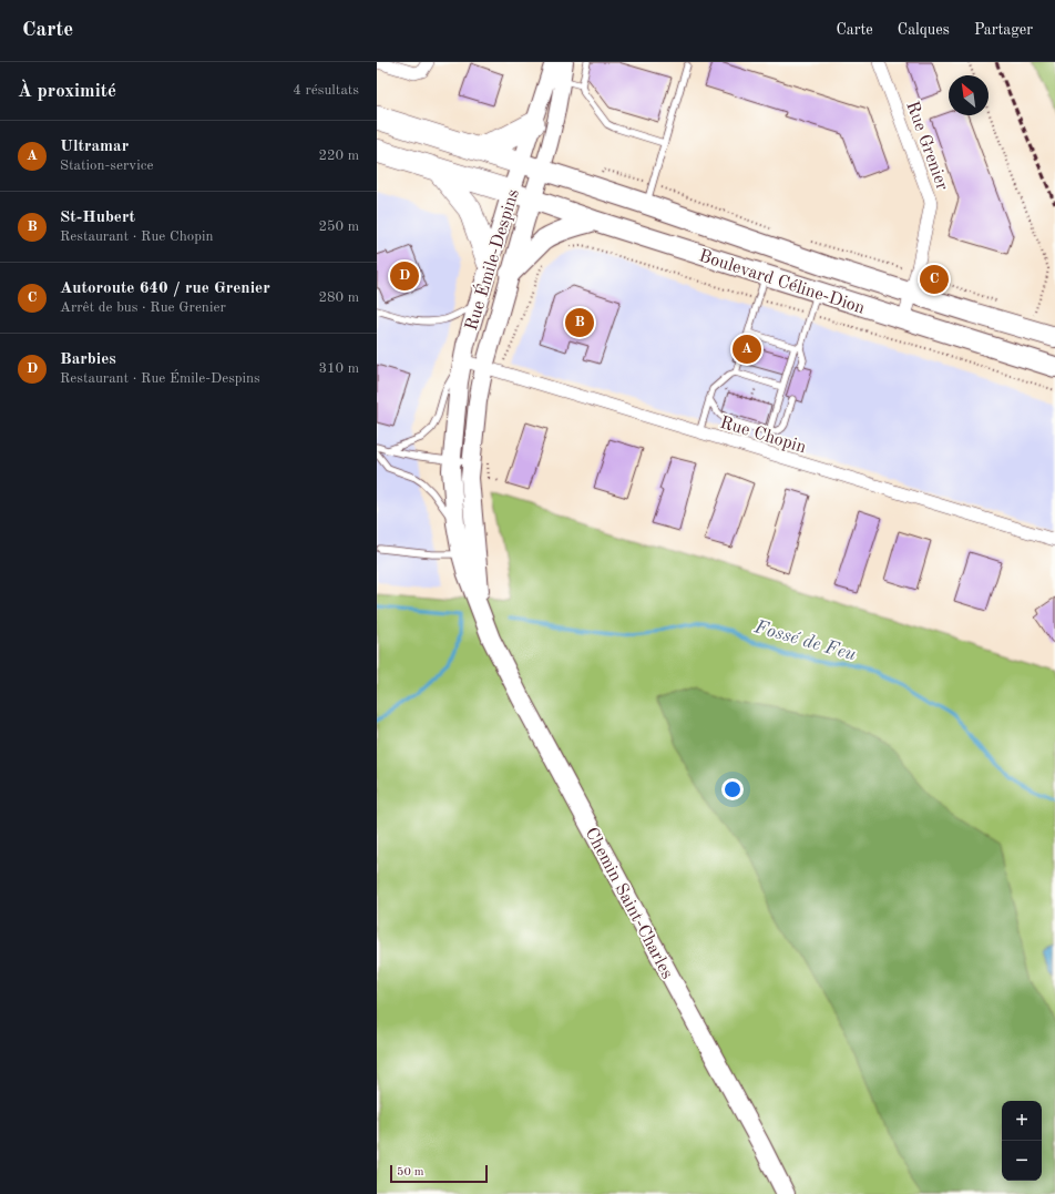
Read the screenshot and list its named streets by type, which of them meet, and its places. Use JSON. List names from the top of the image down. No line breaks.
{"streets":{"main road":["Rue Émile-Despins","Boulevard Céline-Dion","Chemin Saint-Charles"],"street":["Rue Grenier","Rue Chopin"]},"crossings":[["Rue Grenier","Boulevard Céline-Dion"],["Rue Émile-Despins","Boulevard Céline-Dion"],["Rue Émile-Despins","Rue Chopin"],["Rue Émile-Despins","Chemin Saint-Charles"]],"water":["Fossé de Feu"],"scale_bar":"50 m","north":"top left","page":{"header":"Carte","nav":["Carte","Calques","Partager"],"heading":["À proximité","4 résultats"],"list":[{"mark":"A","name":"Ultramar","note":"Station-service","value":"220 m"},{"mark":"B","name":"St-Hubert","note":"Restaurant · Rue Chopin","value":"250 m"},{"mark":"C","name":"Autoroute 640 / rue Grenier","note":"Arrêt de bus · Rue Grenier","value":"280 m"},{"mark":"D","name":"Barbies","note":"Restaurant · Rue Émile-Despins","value":"310 m"}],"pins":["D","C","B","A"],"map_buttons":["+","−"],"scale":"50 m"}}
